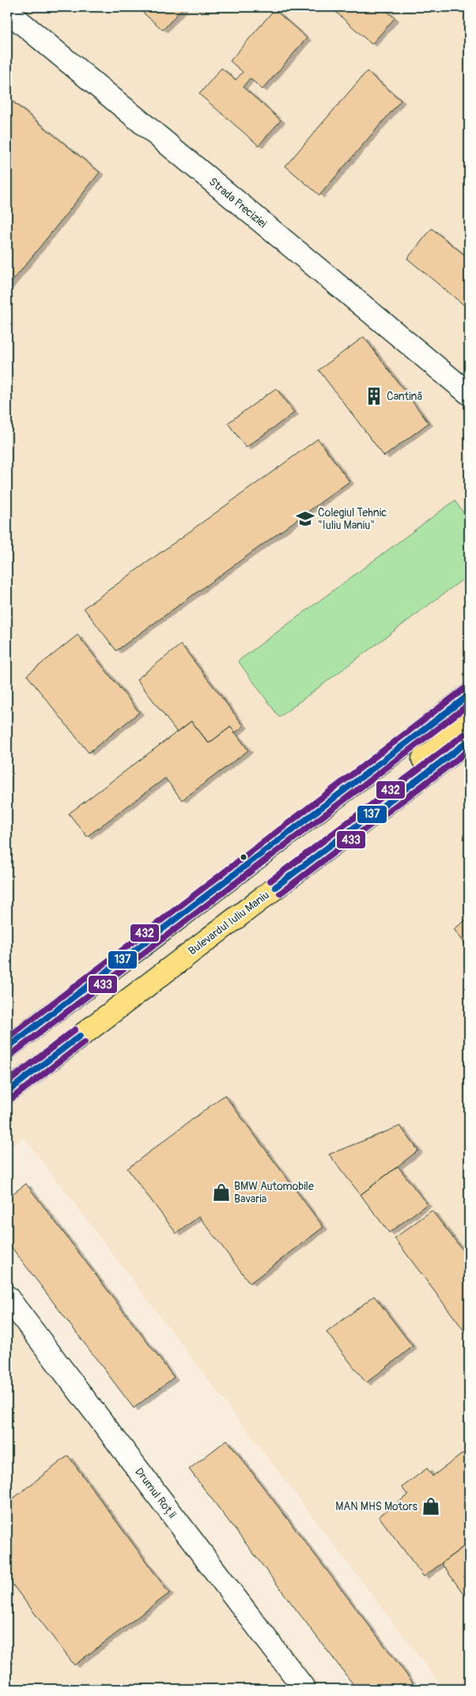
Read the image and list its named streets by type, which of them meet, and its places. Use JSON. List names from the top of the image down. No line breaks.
{"streets":{"main road":["Bulevardul Iuliu Maniu"],"street":["Strada Preciziei","Drumul Roții"]},"places":{"building":["Cantină"],"school or university":["Colegiul Tehnic \"Iuliu Maniu\""],"shop":["BMW Automobile Bavaria","MAN MHS Motors"]},"lines":["transit line 432","transit line 137","transit line 433"]}
